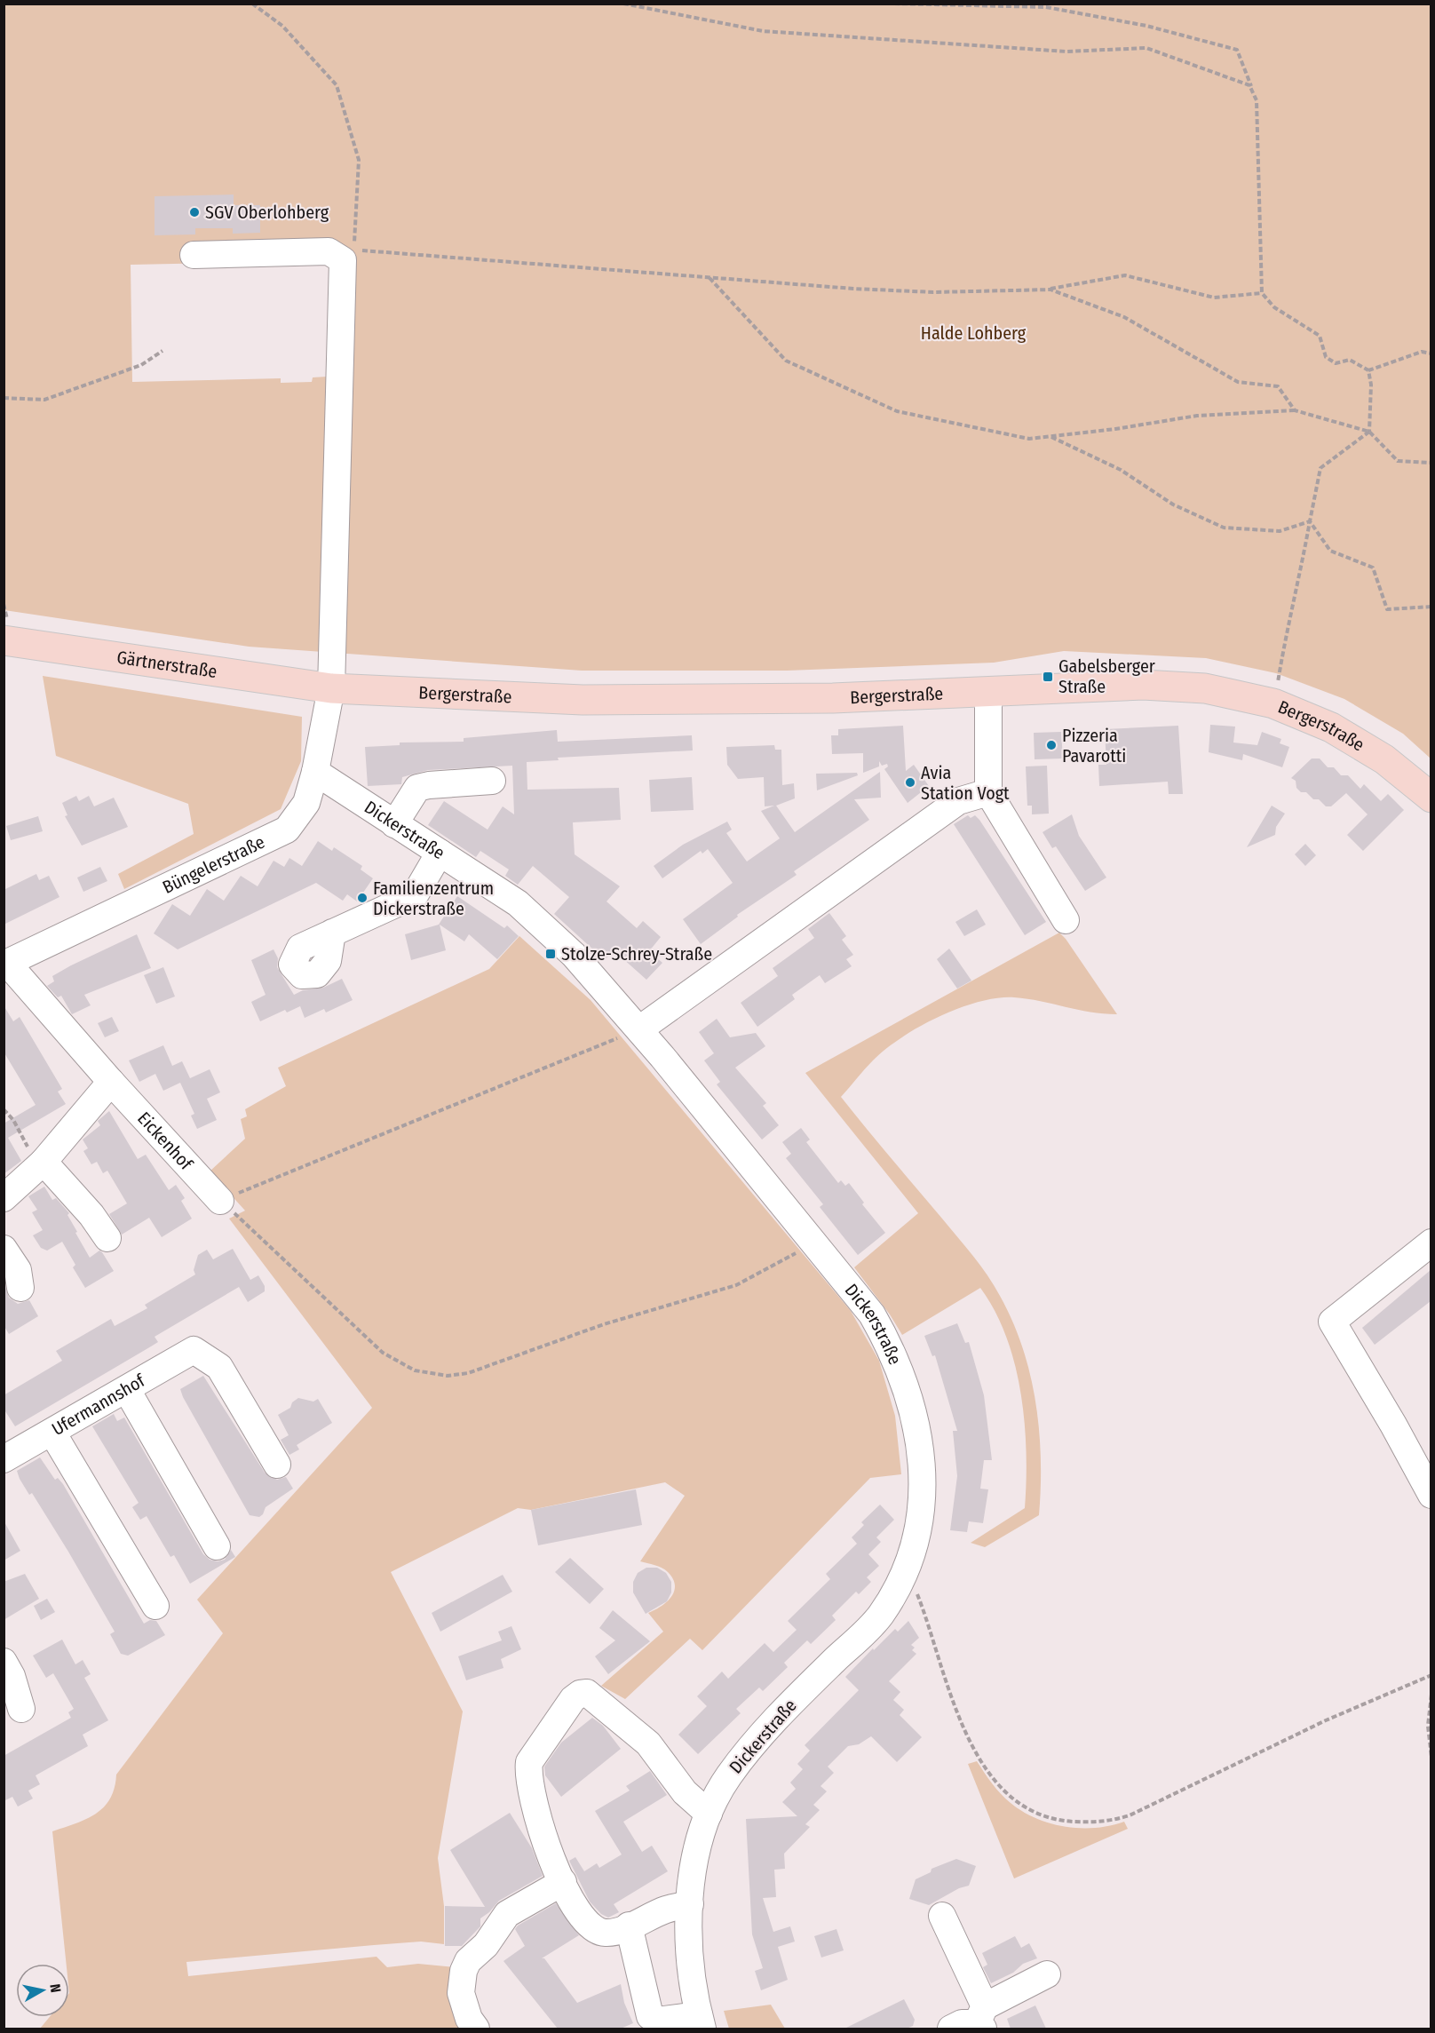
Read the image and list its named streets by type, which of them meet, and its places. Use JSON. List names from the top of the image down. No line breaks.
{"streets":{"main road":["Gärtnerstraße","Bergerstraße"],"street":["Dickerstraße","Büngelerstraße","Eickenhof","Ufermannshof"]},"crossings":[["Gärtnerstraße","Bergerstraße"],["Gärtnerstraße","Büngelerstraße"],["Bergerstraße","Büngelerstraße"],["Dickerstraße","Büngelerstraße"],["Büngelerstraße","Eickenhof"]],"parks":["Halde Lohberg"],"places":{"other":["SGV Oberlohberg","Pizzeria Pavarotti","Avia Station Vogt","Familienzentrum Dickerstraße"],"transit":["Gabelsberger Straße","Stolze-Schrey-Straße"]},"north":"right"}
